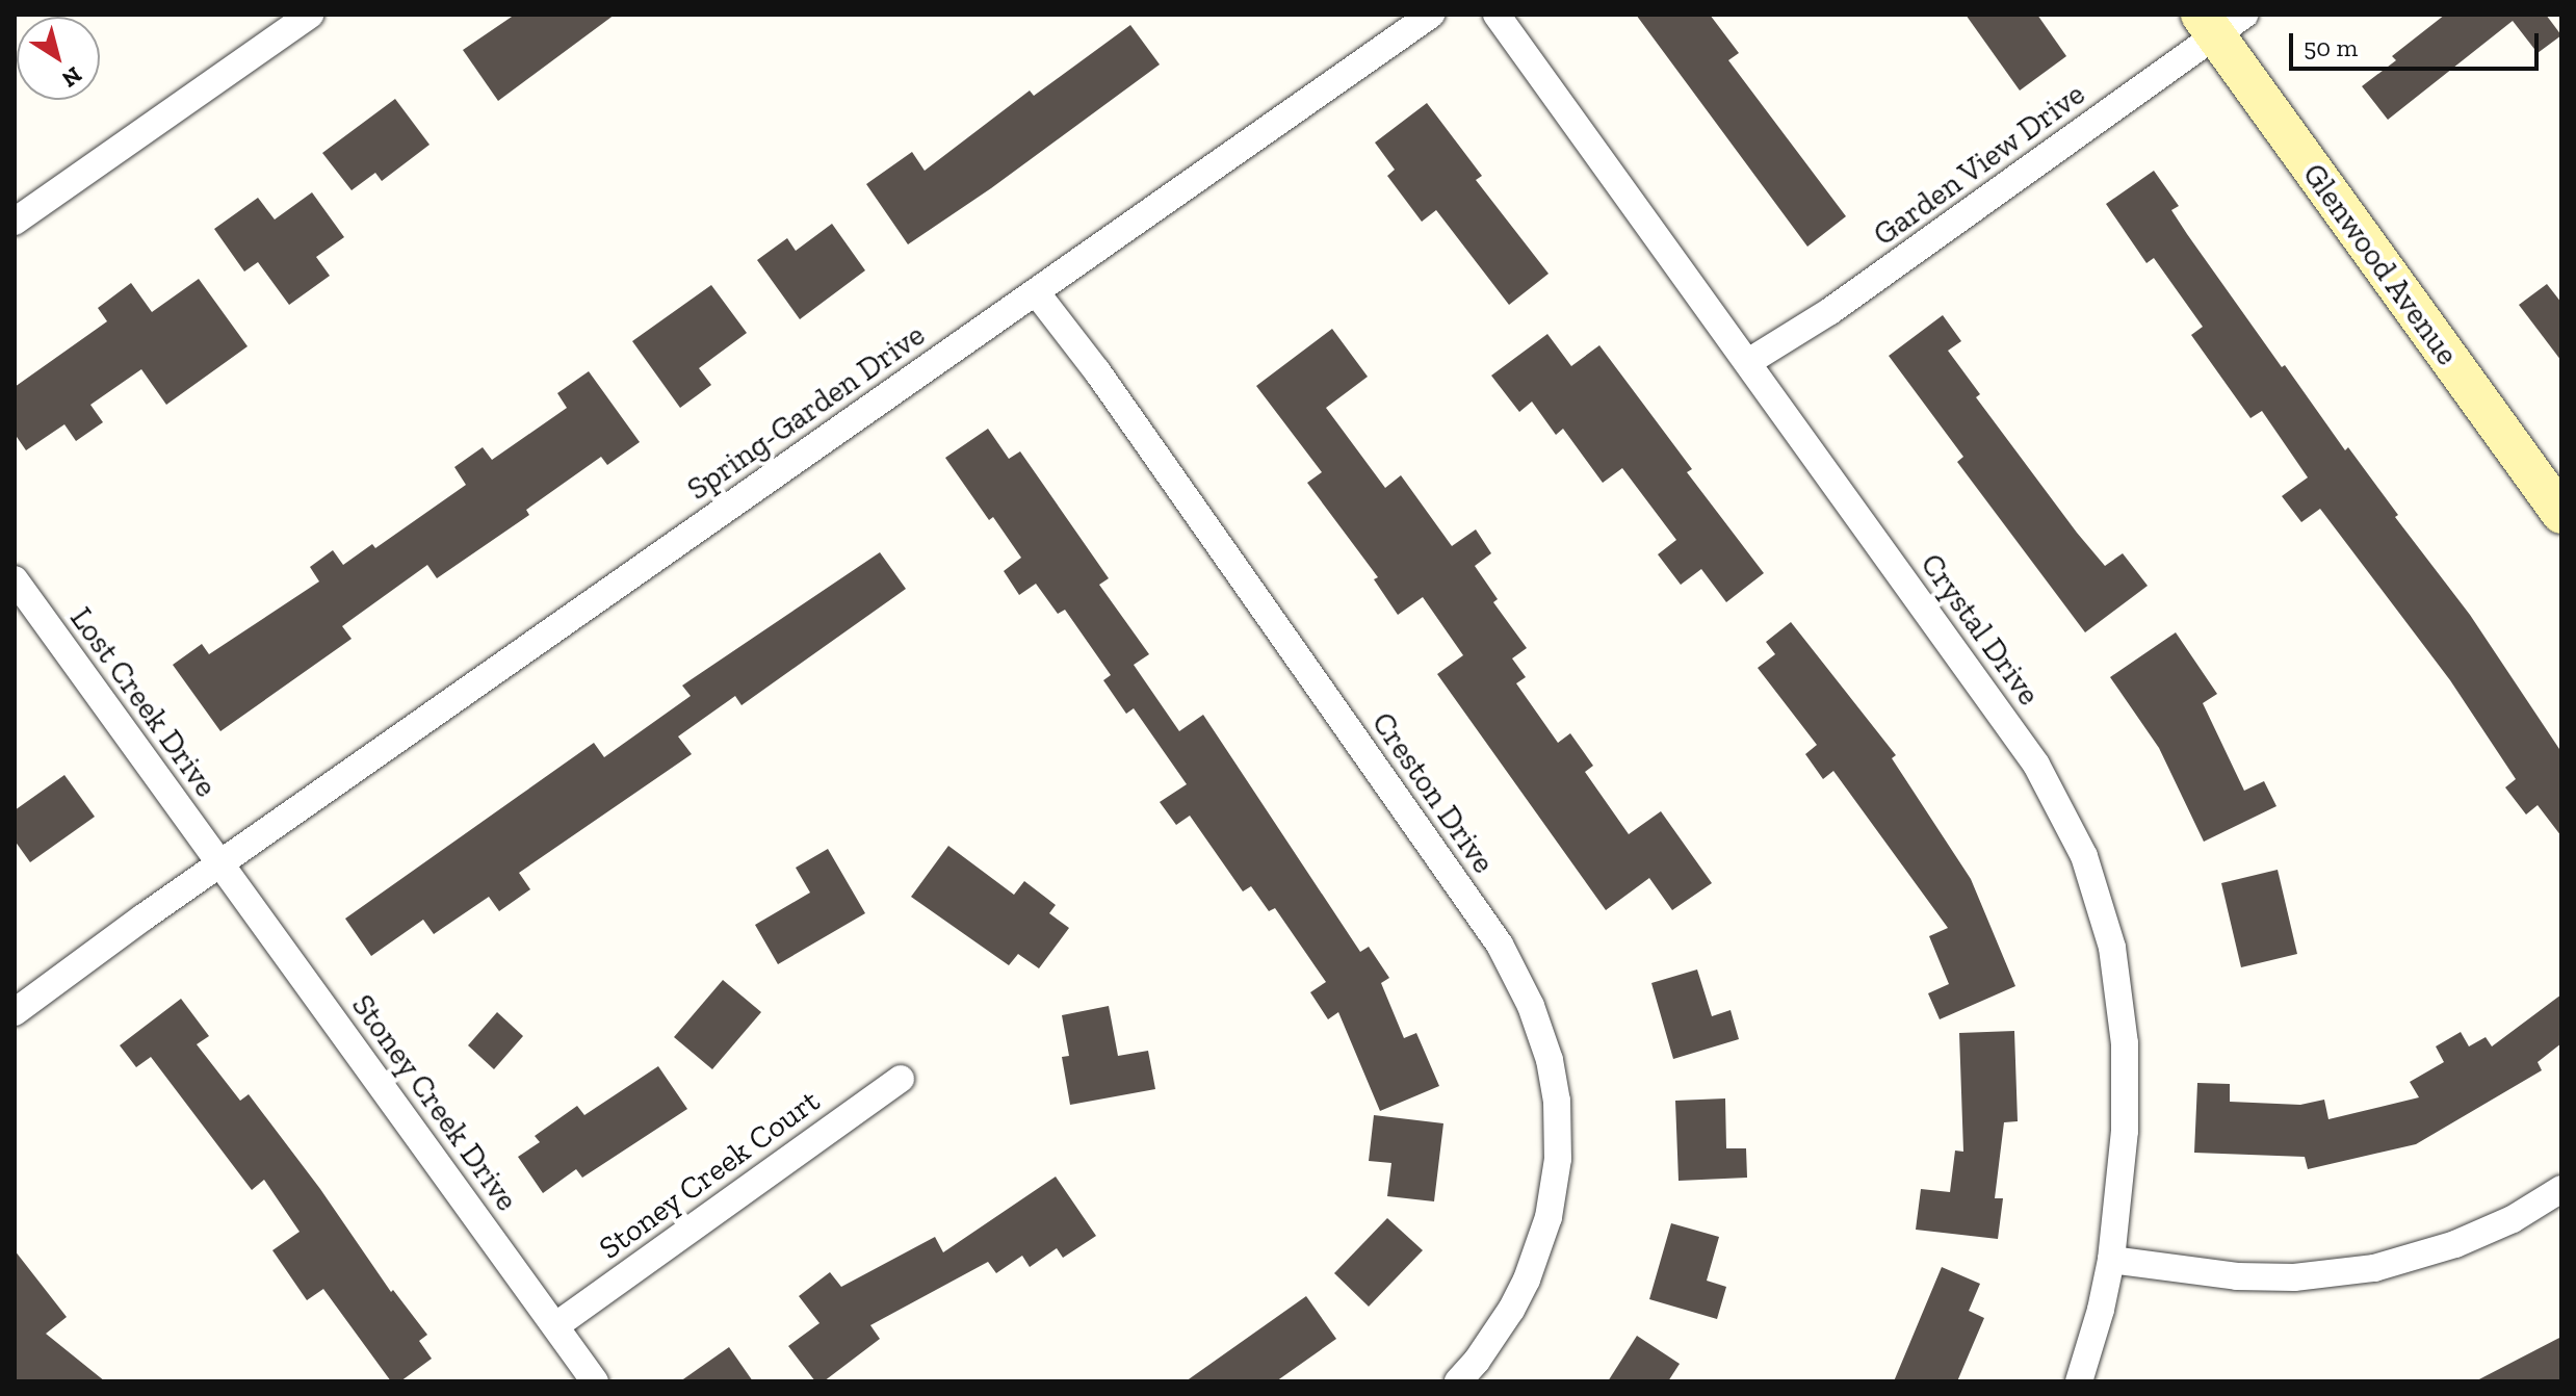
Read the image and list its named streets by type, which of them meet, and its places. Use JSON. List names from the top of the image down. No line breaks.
{"streets":{"street":["Garden View Drive","Glenwood Avenue","Spring-Garden Drive","Crystal Drive","Lost Creek Drive","Creston Drive","Stoney Creek Drive","Stoney Creek Court"]},"crossings":[["Garden View Drive","Glenwood Avenue"],["Garden View Drive","Crystal Drive"],["Spring-Garden Drive","Lost Creek Drive"],["Spring-Garden Drive","Creston Drive"],["Spring-Garden Drive","Stoney Creek Drive"],["Lost Creek Drive","Stoney Creek Drive"],["Stoney Creek Drive","Stoney Creek Court"]],"scale_bar":"50 m","north":"bottom right"}
